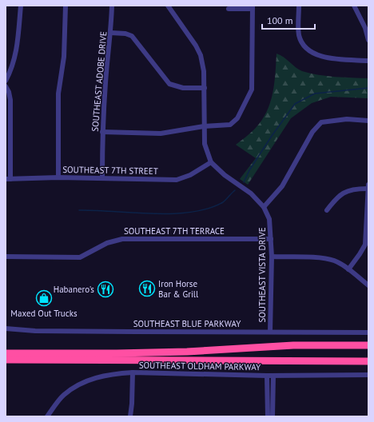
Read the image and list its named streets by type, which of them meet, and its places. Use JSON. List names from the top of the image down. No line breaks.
{"streets":{"street":["SOUTHEAST ADOBE DRIVE","SOUTHEAST 7TH STREET","SOUTHEAST 7TH TERRACE","SOUTHEAST VISTA DRIVE","SOUTHEAST BLUE PARKWAY","SOUTHEAST OLDHAM PARKWAY"]},"crossings":[["SOUTHEAST ADOBE DRIVE","SOUTHEAST 7TH STREET"],["SOUTHEAST 7TH STREET","SOUTHEAST VISTA DRIVE"],["SOUTHEAST 7TH TERRACE","SOUTHEAST VISTA DRIVE"],["SOUTHEAST VISTA DRIVE","SOUTHEAST BLUE PARKWAY"]],"places":{"restaurant":["Iron Horse Bar & Grill","Habanero's"],"shop":["Maxed Out Trucks"]},"scale_bar":"100 m"}
